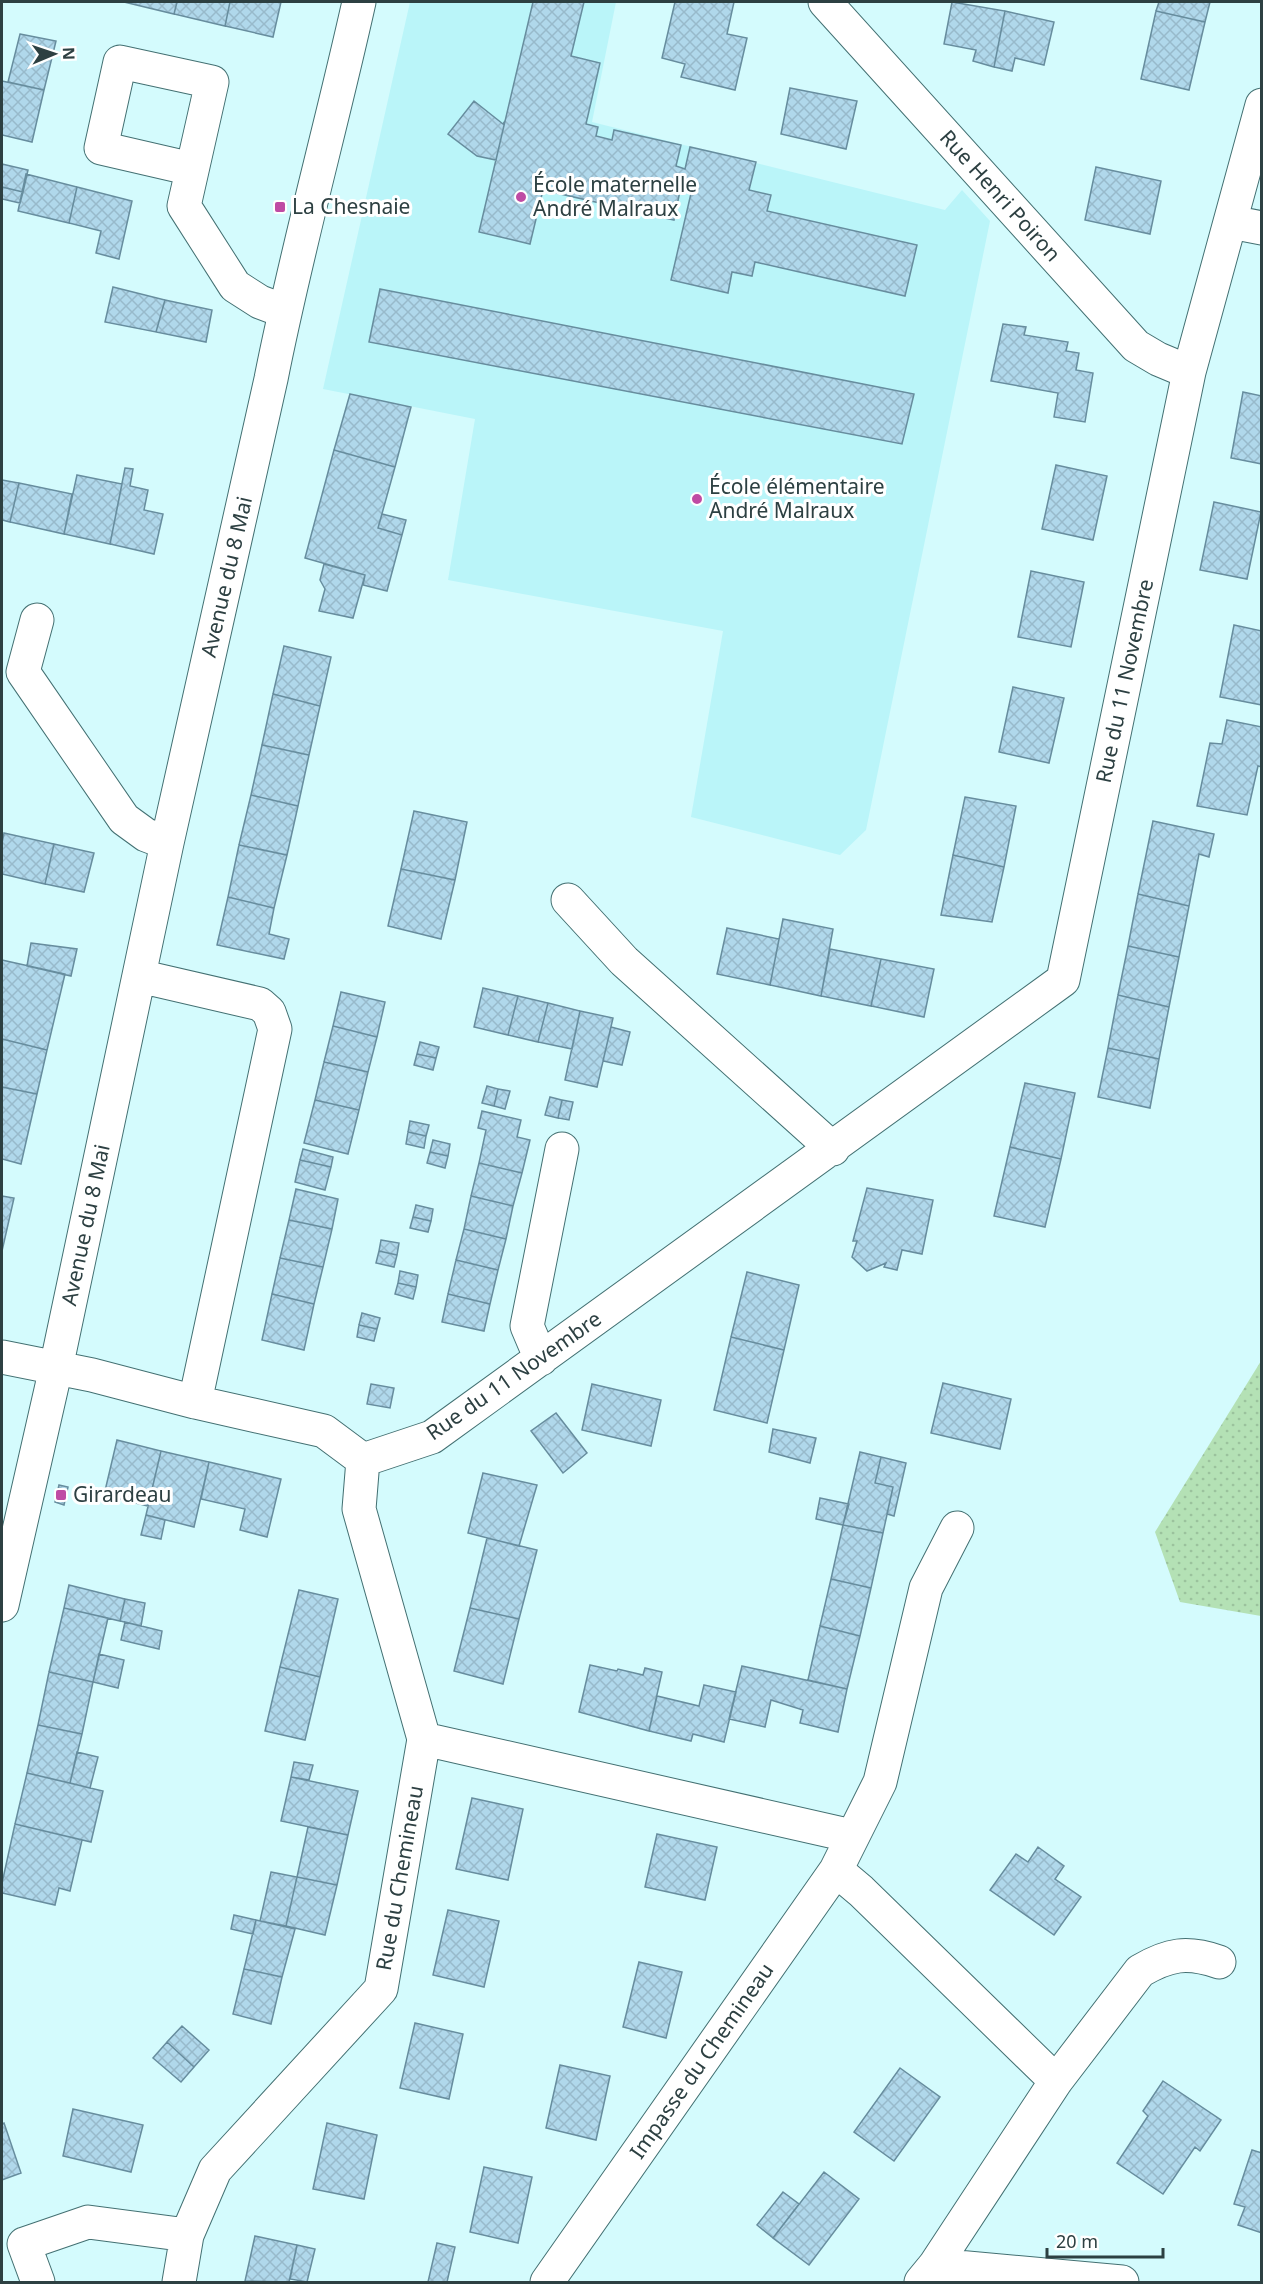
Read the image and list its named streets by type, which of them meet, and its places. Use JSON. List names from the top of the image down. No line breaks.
{"streets":{"street":["Rue Henri Poiron","Avenue du 8 Mai","Rue du 11 Novembre","Rue du Chemineau","Impasse du Chemineau"]},"crossings":[["Rue Henri Poiron","Rue du 11 Novembre"],["Rue du 11 Novembre","Rue du Chemineau"]],"places":{"other":["École maternelle André Malraux","École élémentaire André Malraux"],"transit":["La Chesnaie","Girardeau"]},"scale_bar":"20 m","north":"right"}
